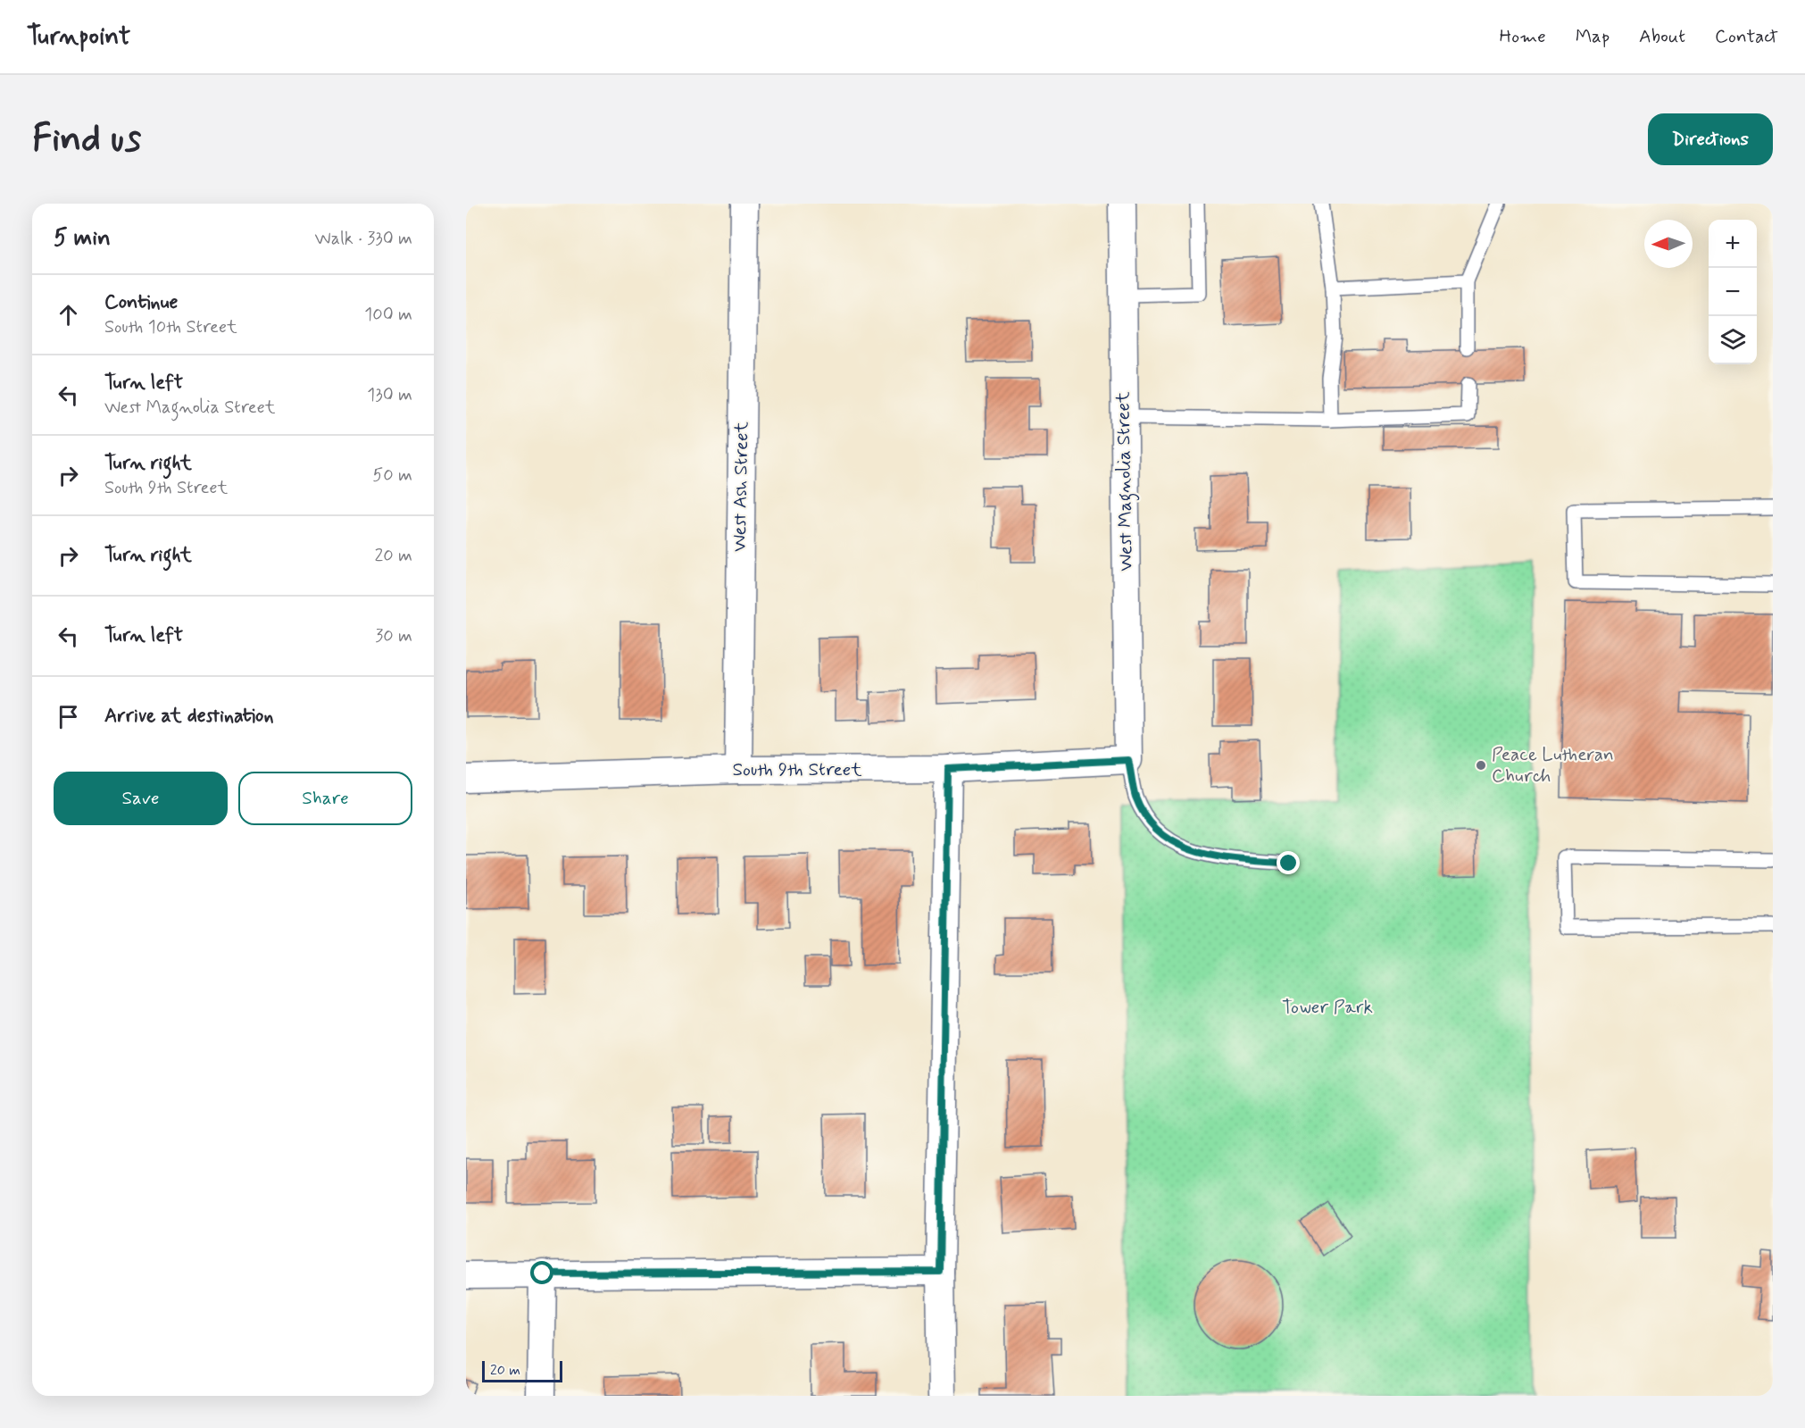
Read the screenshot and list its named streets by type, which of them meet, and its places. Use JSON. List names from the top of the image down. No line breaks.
{"streets":{"street":["West Magnolia Street","West Ash Street","South 9th Street"]},"crossings":[["West Magnolia Street","South 9th Street"],["West Ash Street","South 9th Street"]],"parks":["Tower Park"],"places":["Peace Lutheran Church"],"scale_bar":"20 m","north":"left","page":{"header":"Turnpoint","nav":["Home","Map","About","Contact"],"buttons":["Directions",["Save","Share"]],"title":"Find us","heading":["5 min","Walk · 330 m"],"map_buttons":["+","−"],"list":[["Continue","South 10th Street","100 m"],["Turn left","West Magnolia Street","130 m"],["Turn right","South 9th Street","50 m"],["Turn right","20 m"],["Turn left","30 m"],"Arrive at destination"],"scale":"20 m"}}
